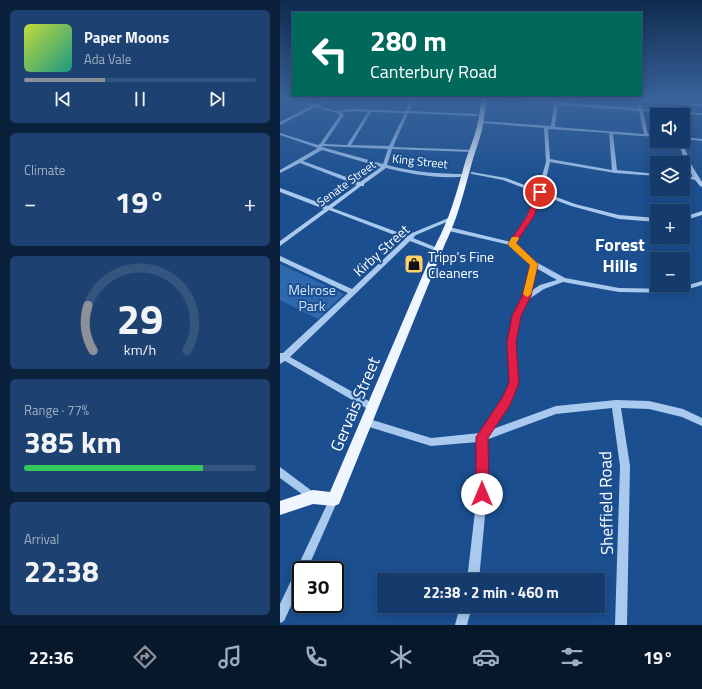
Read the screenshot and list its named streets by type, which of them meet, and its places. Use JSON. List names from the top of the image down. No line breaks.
{"streets":{"main road":["Gervais Street"],"street":["King Street","Senate Street","Kirby Street","Sheffield Road"]},"crossings":[["King Street","Senate Street"],["King Street","Gervais Street"],["Kirby Street","Gervais Street"]],"districts":["Forest Hills"],"parks":["Melrose Park"],"places":{"shop":["Tripp's Fine Cleaners"]},"page":{"turn":["280 m","Canterbury Road"],"song":["Paper Moons","Ada Vale"],"map_buttons":["+","−"],"tile":["Climate",["Range · 77%","385 km"],["Arrival","22:38"]],"heat":["−","19°","+"],"limit":"30","trip":"22:38 · 2 min · 460 m","tabs":["22:36","19°"],"gauge":["29","km/h"]}}
